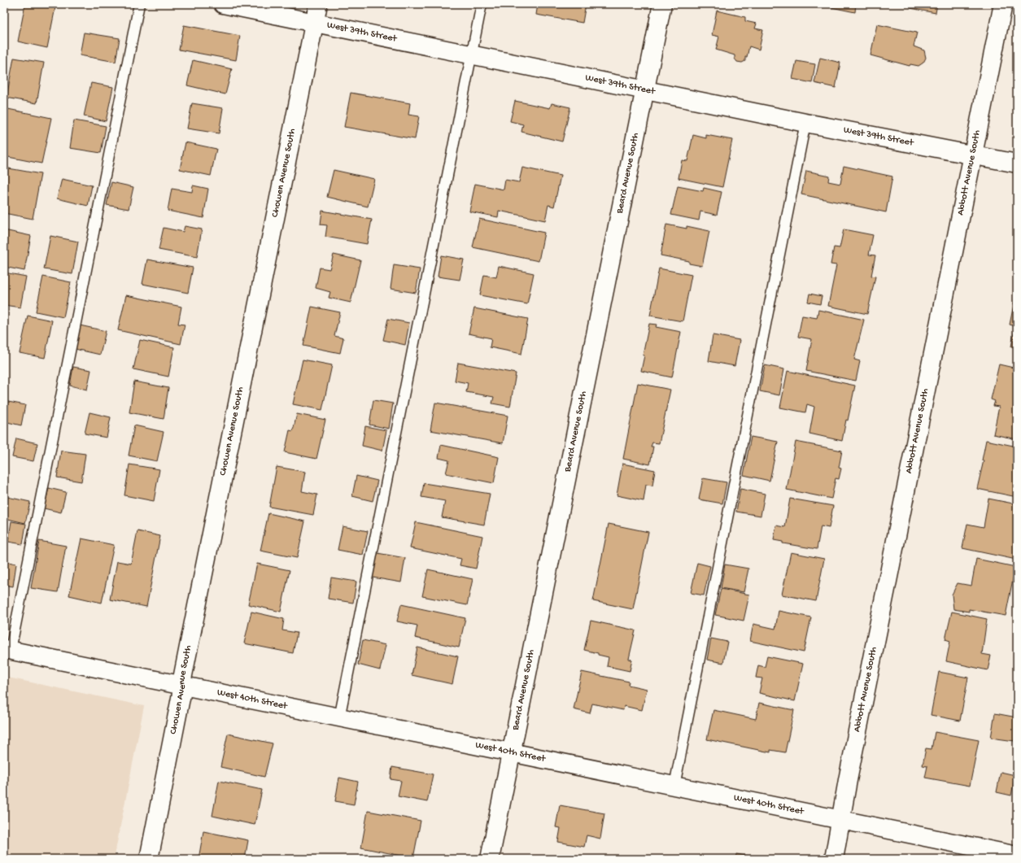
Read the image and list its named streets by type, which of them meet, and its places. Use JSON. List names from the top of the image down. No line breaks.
{"streets":{"street":["West 39th Street","Chowen Avenue South","Beard Avenue South","Abbott Avenue South","West 40th Street"]},"crossings":[["West 39th Street","Chowen Avenue South"],["West 39th Street","Beard Avenue South"],["West 39th Street","Abbott Avenue South"],["Chowen Avenue South","West 40th Street"],["Beard Avenue South","West 40th Street"],["Abbott Avenue South","West 40th Street"]]}
